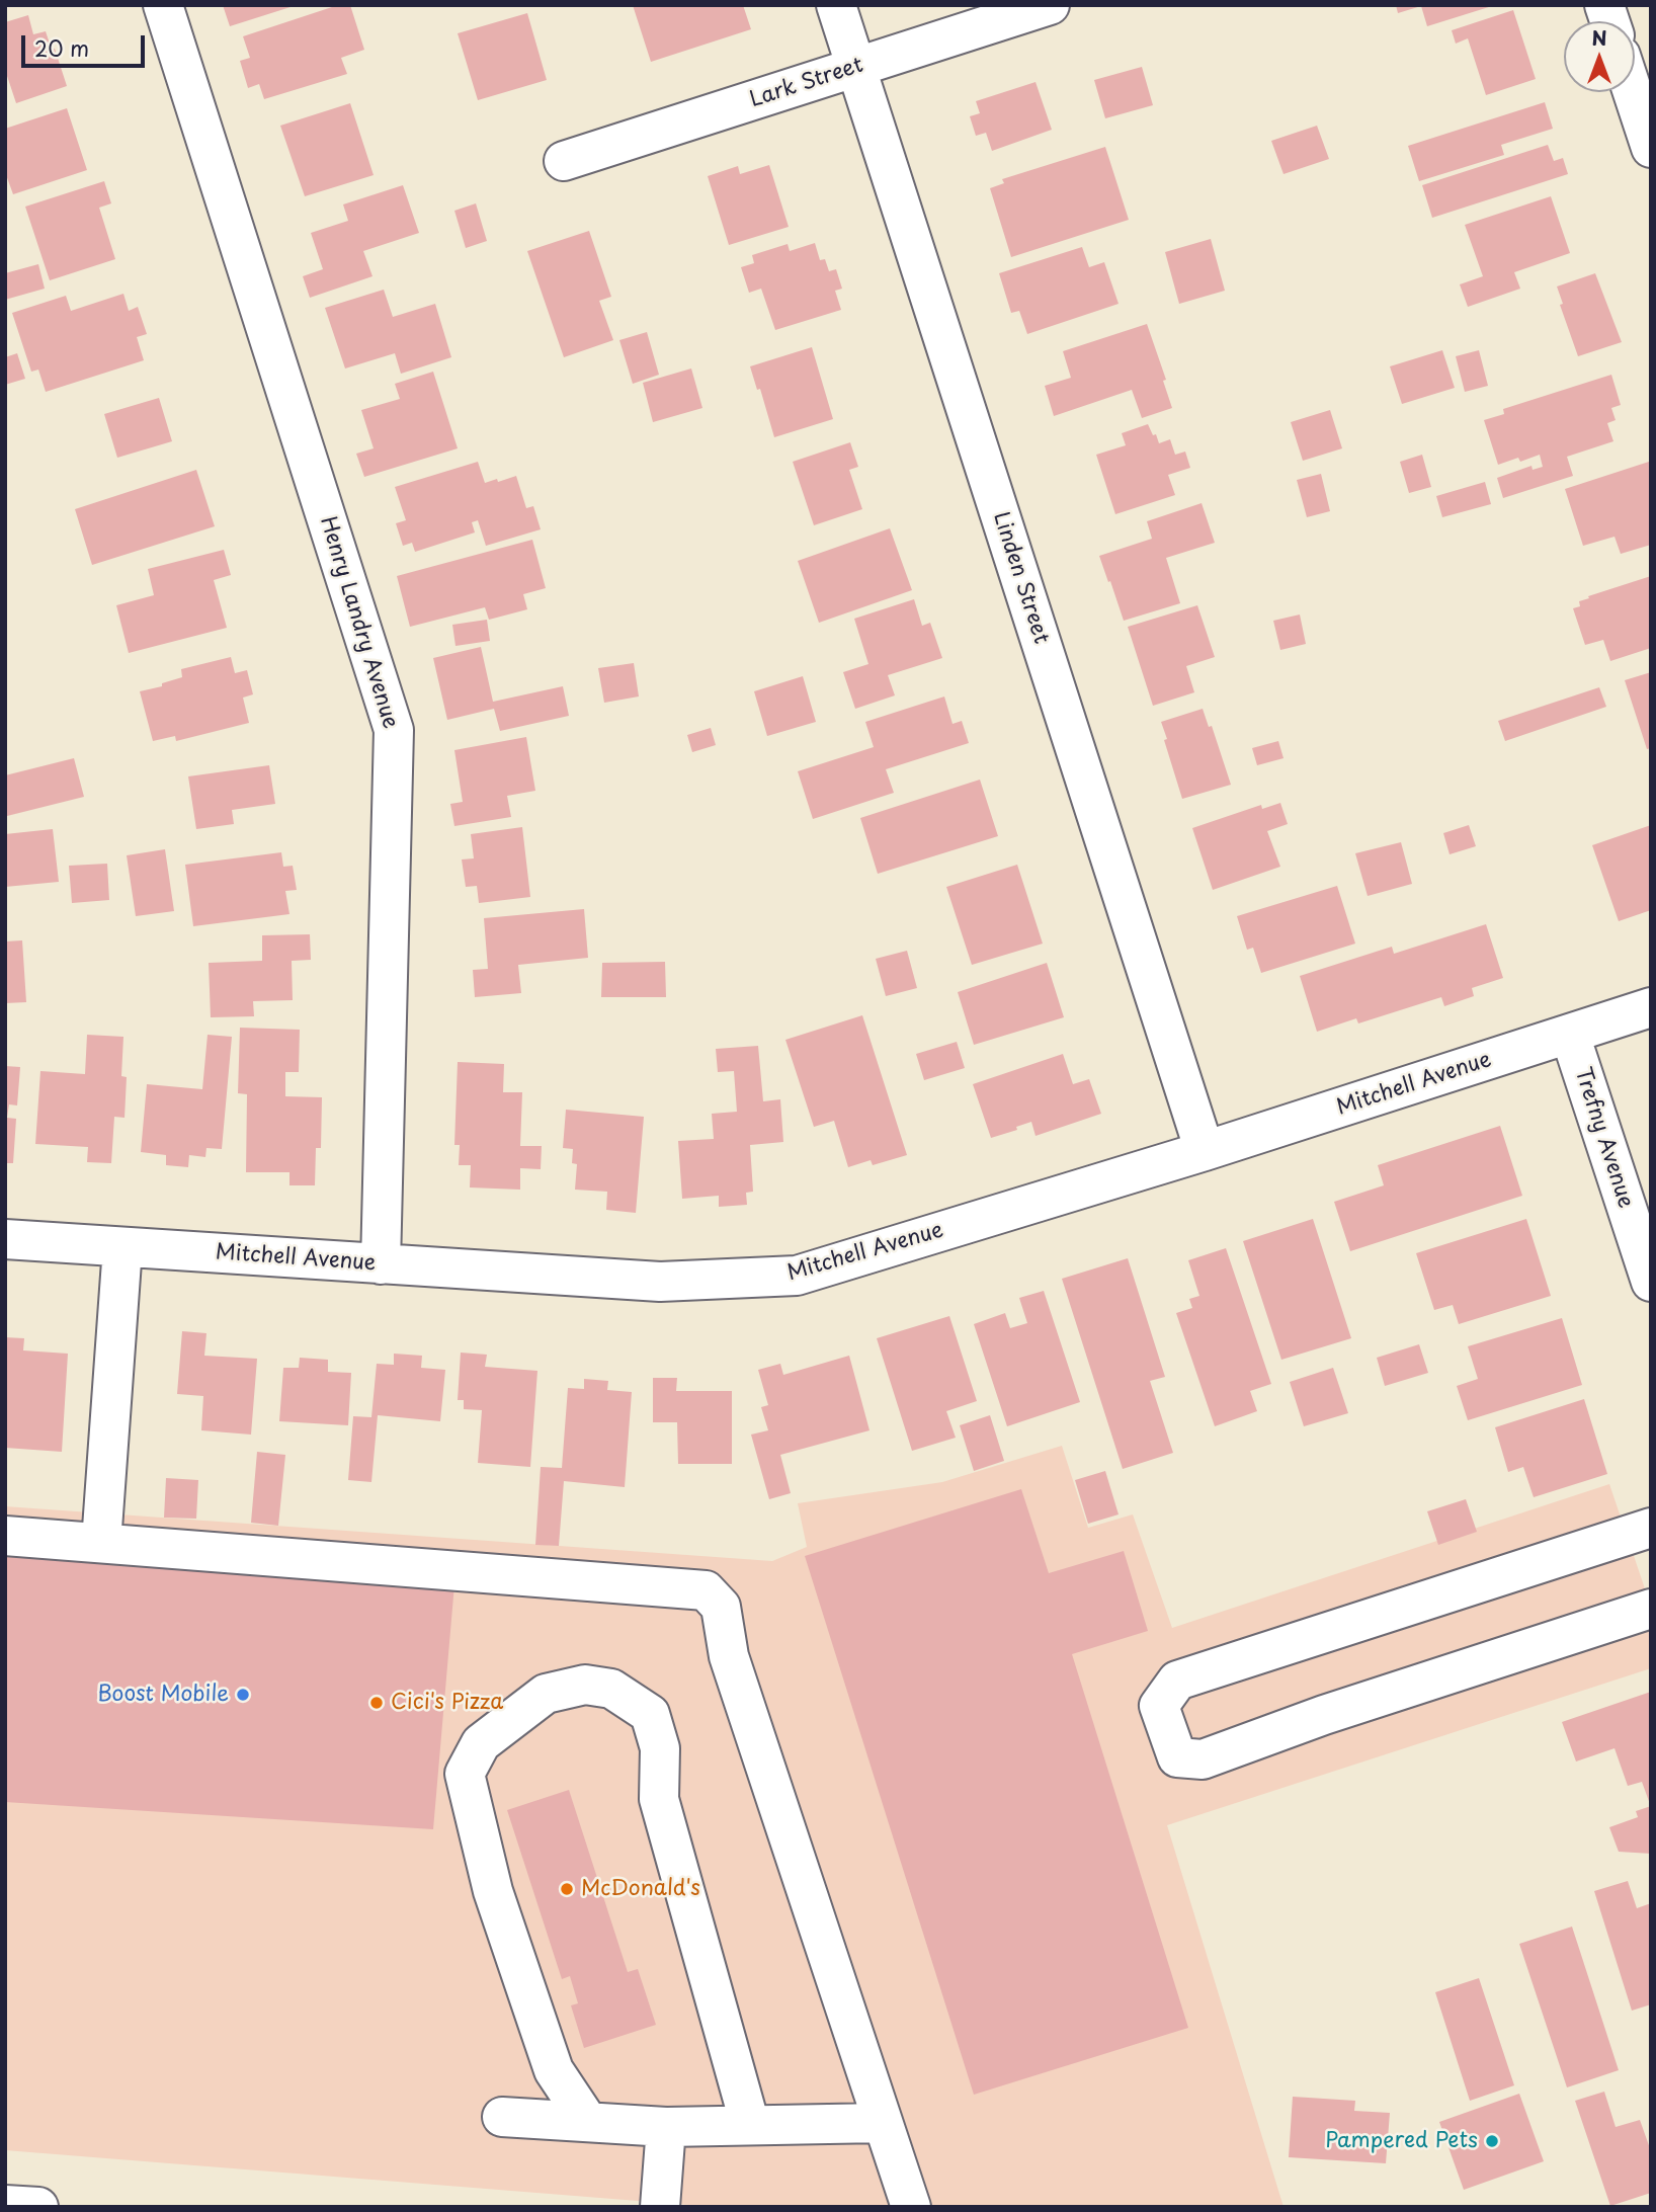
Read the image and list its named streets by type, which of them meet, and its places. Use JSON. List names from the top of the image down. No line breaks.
{"streets":{"main road":["Lark Street","Linden Street","Henry Landry Avenue","Mitchell Avenue","Trefny Avenue"]},"crossings":[["Lark Street","Linden Street"],["Linden Street","Mitchell Avenue"],["Henry Landry Avenue","Mitchell Avenue"],["Mitchell Avenue","Trefny Avenue"]],"places":["Boost Mobile","Cici's Pizza","McDonald's","Pampered Pets"],"scale_bar":"20 m","north":"top"}
